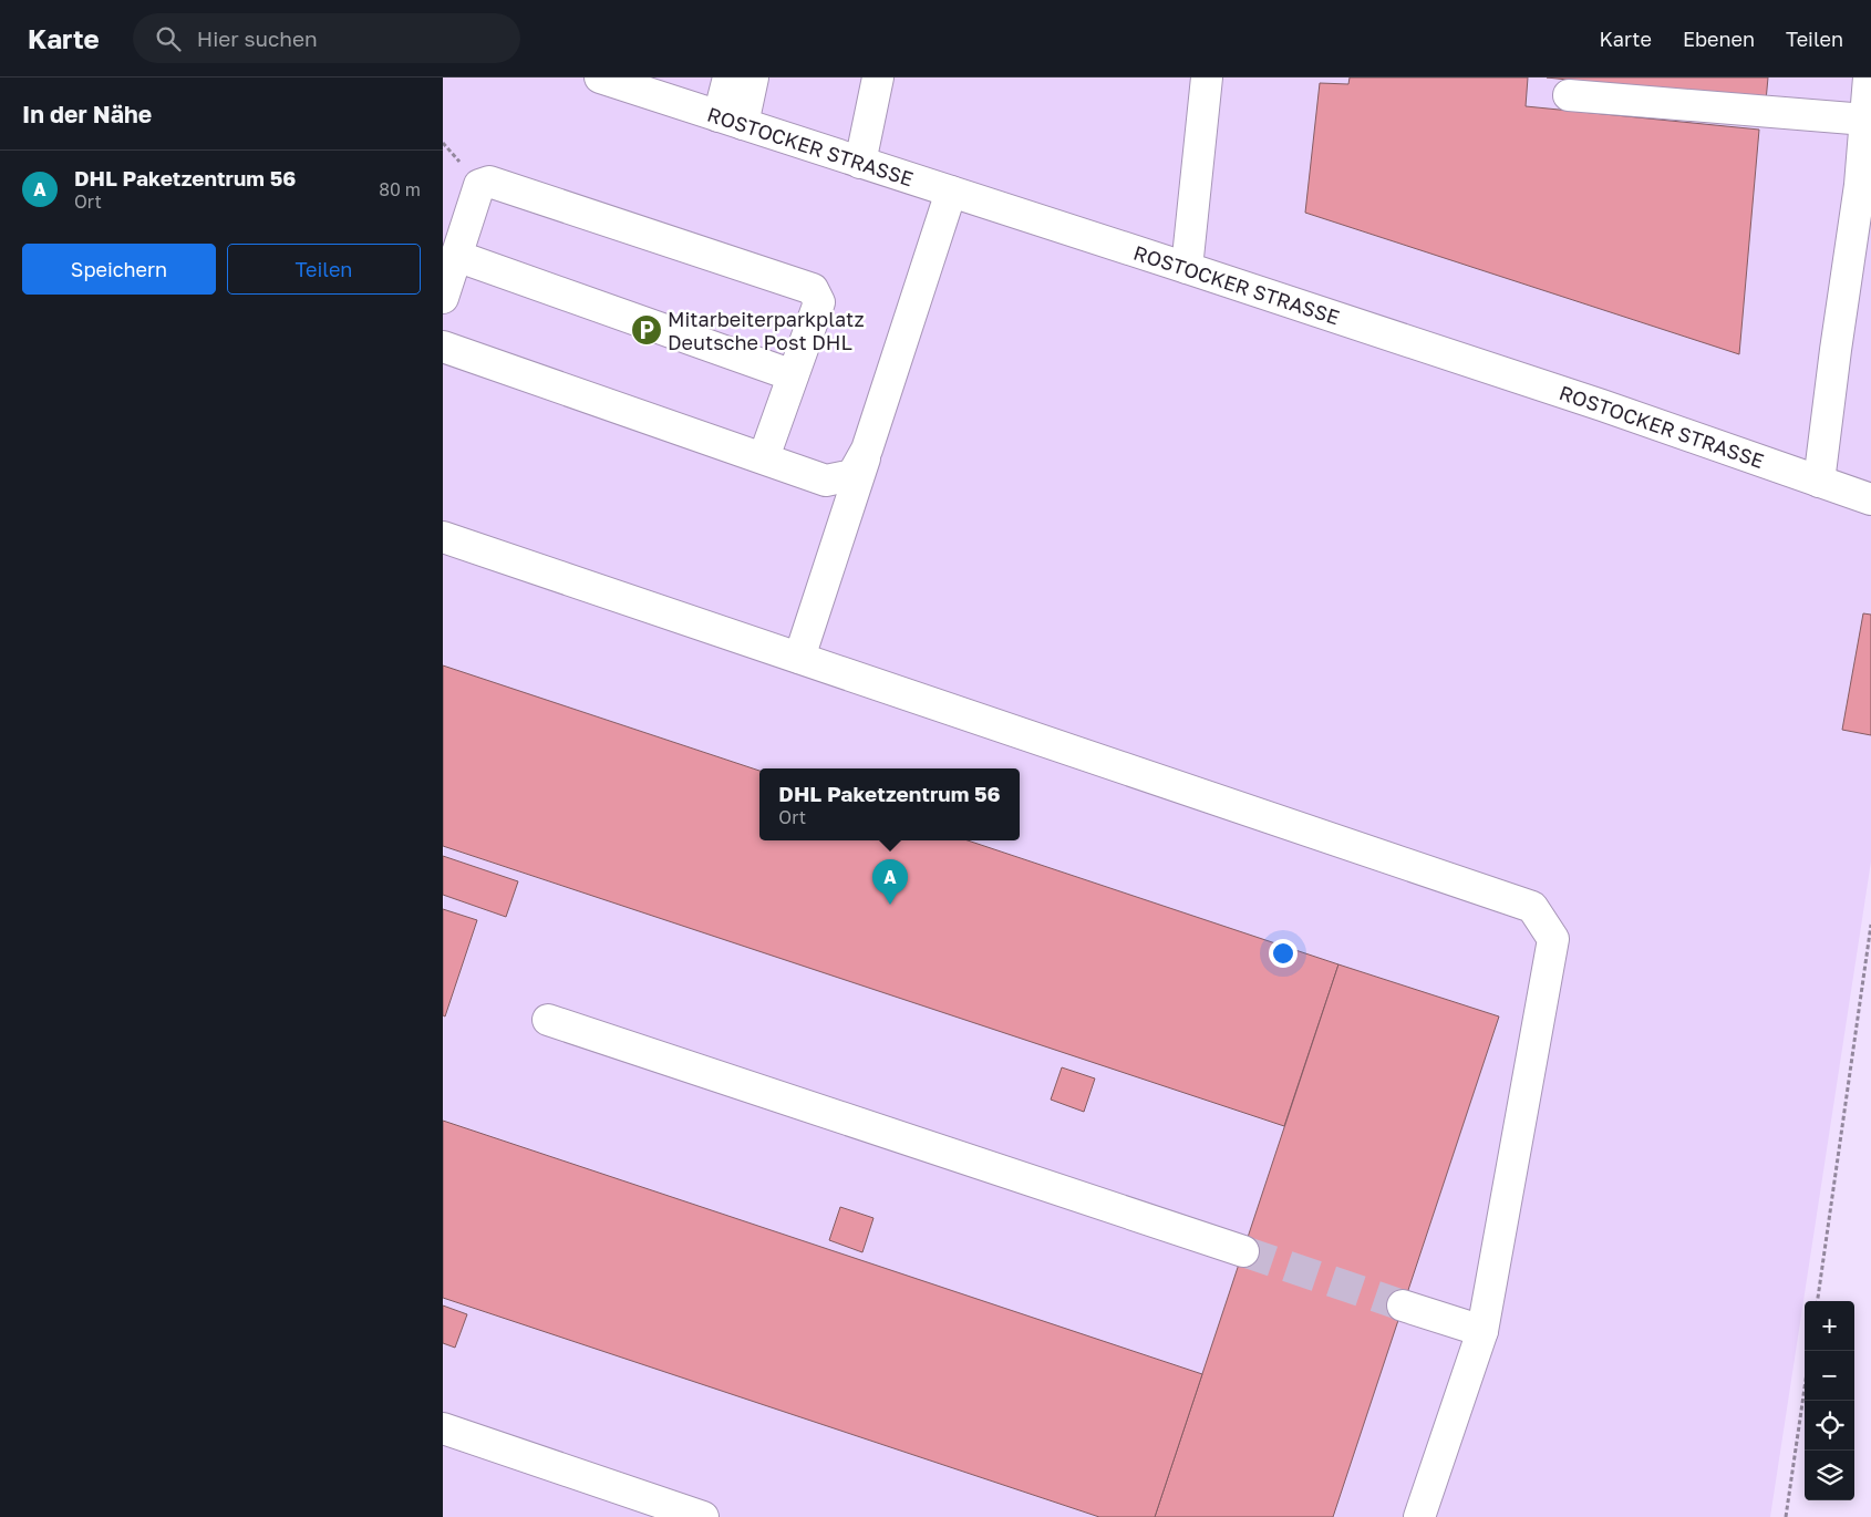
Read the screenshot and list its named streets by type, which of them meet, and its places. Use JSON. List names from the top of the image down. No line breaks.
{"streets":{"street":["ROSTOCKER STRASSE"]},"places":{"parking":["Mitarbeiterparkplatz Deutsche Post DHL"]},"page":{"header":"Karte","search":"Hier suchen","nav":["Karte","Ebenen","Teilen"],"heading":"In der Nähe","list":[{"mark":"A","name":"DHL Paketzentrum 56","note":"Ort","value":"80 m"}],"buttons":["Speichern","Teilen"],"popup":["DHL Paketzentrum 56","Ort"],"pins":"A","map_buttons":["+","−"]}}
